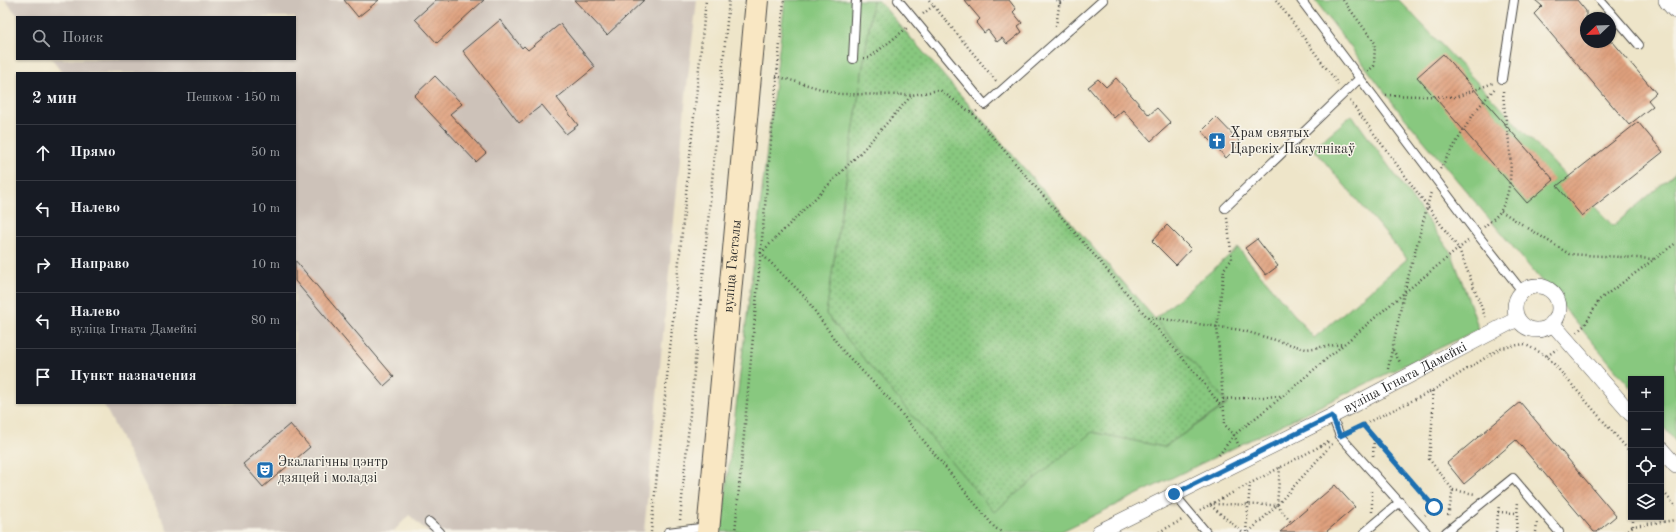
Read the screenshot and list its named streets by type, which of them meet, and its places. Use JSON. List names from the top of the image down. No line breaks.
{"streets":{"main road":["вуліца Гастэлы"],"street":["вуліца Ігната Дамейкі"]},"places":{"church":["Храм святых Царскіх Пакутнікаў"],"theatre":["Экалагічны цэнтр дзяцей і моладзі"]},"north":"bottom left","page":{"search":"Поиск","heading":["2 мин","Пешком · 150 m"],"list":[["Прямо","50 m"],["Налево","10 m"],["Направо","10 m"],["Налево","вуліца Ігната Дамейкі","80 m"],"Пункт назначения"],"map_buttons":["+","−"]}}
